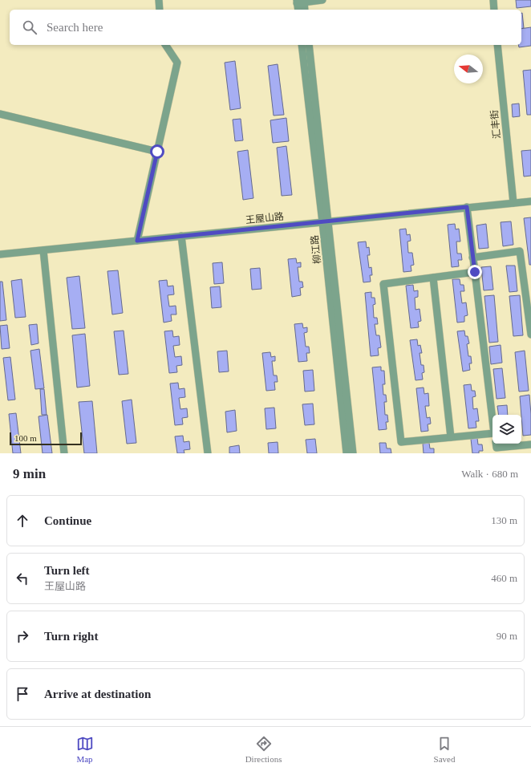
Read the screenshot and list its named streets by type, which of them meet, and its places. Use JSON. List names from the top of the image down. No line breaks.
{"streets":{"street":["汇丰街","王屋山路","柳江路"]},"crossings":[["汇丰街","王屋山路"],["王屋山路","柳江路"]],"scale_bar":"100 m","north":"left","page":{"search":"Search here","scale":"100 m","heading":["9 min","Walk · 680 m"],"list":[["Continue","130 m"],["Turn left","王屋山路","460 m"],["Turn right","90 m"],"Arrive at destination"],"nav":["Map","Directions","Saved"]}}
